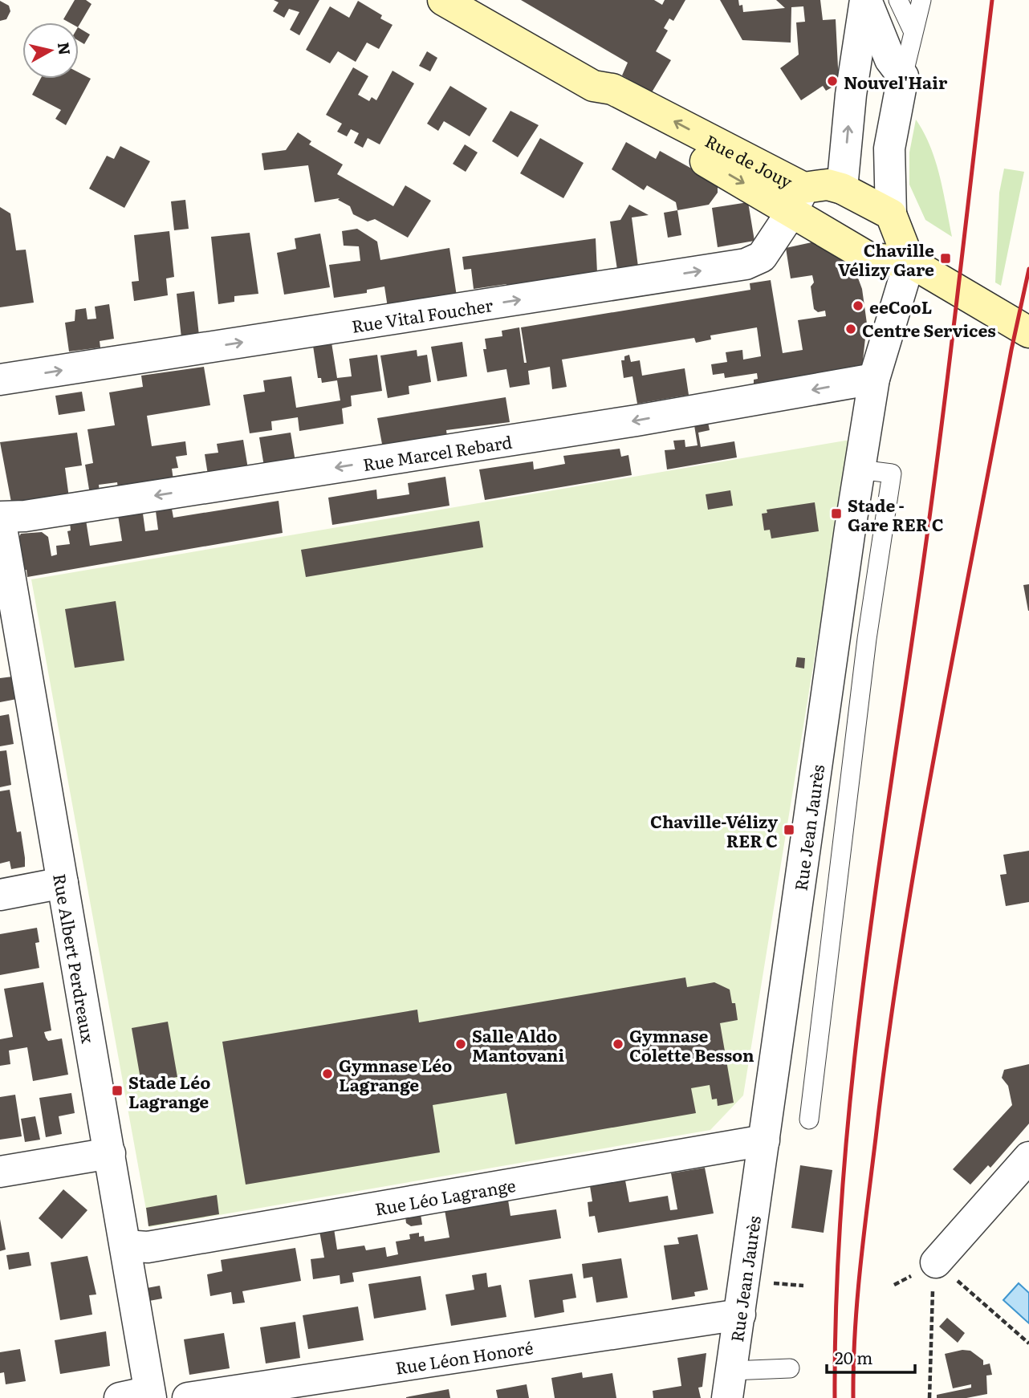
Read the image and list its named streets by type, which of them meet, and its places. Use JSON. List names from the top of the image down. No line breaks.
{"streets":{"main road":["Rue de Jouy"],"street":["Rue Vital Foucher","Rue Marcel Rebard","Rue Jean Jaurès","Rue Albert Perdreaux","Rue Léo Lagrange","Rue Léon Honoré"]},"crossings":[["Rue de Jouy","Rue Vital Foucher"],["Rue de Jouy","Rue Jean Jaurès"],["Rue Marcel Rebard","Rue Jean Jaurès"],["Rue Marcel Rebard","Rue Albert Perdreaux"],["Rue Jean Jaurès","Rue Léo Lagrange"],["Rue Jean Jaurès","Rue Léon Honoré"],["Rue Albert Perdreaux","Rue Léo Lagrange"]],"one_way":["Rue Vital Foucher","Rue Marcel Rebard"],"places":{"other":["Nouvel'Hair","eeCooL","Centre Services","Salle Aldo Mantovani","Gymnase Colette Besson","Gymnase Léo Lagrange"],"transit":["Chaville Vélizy Gare","Stade - Gare RER C","Chaville-Vélizy RER C","Stade Léo Lagrange"]},"scale_bar":"20 m","north":"right"}
